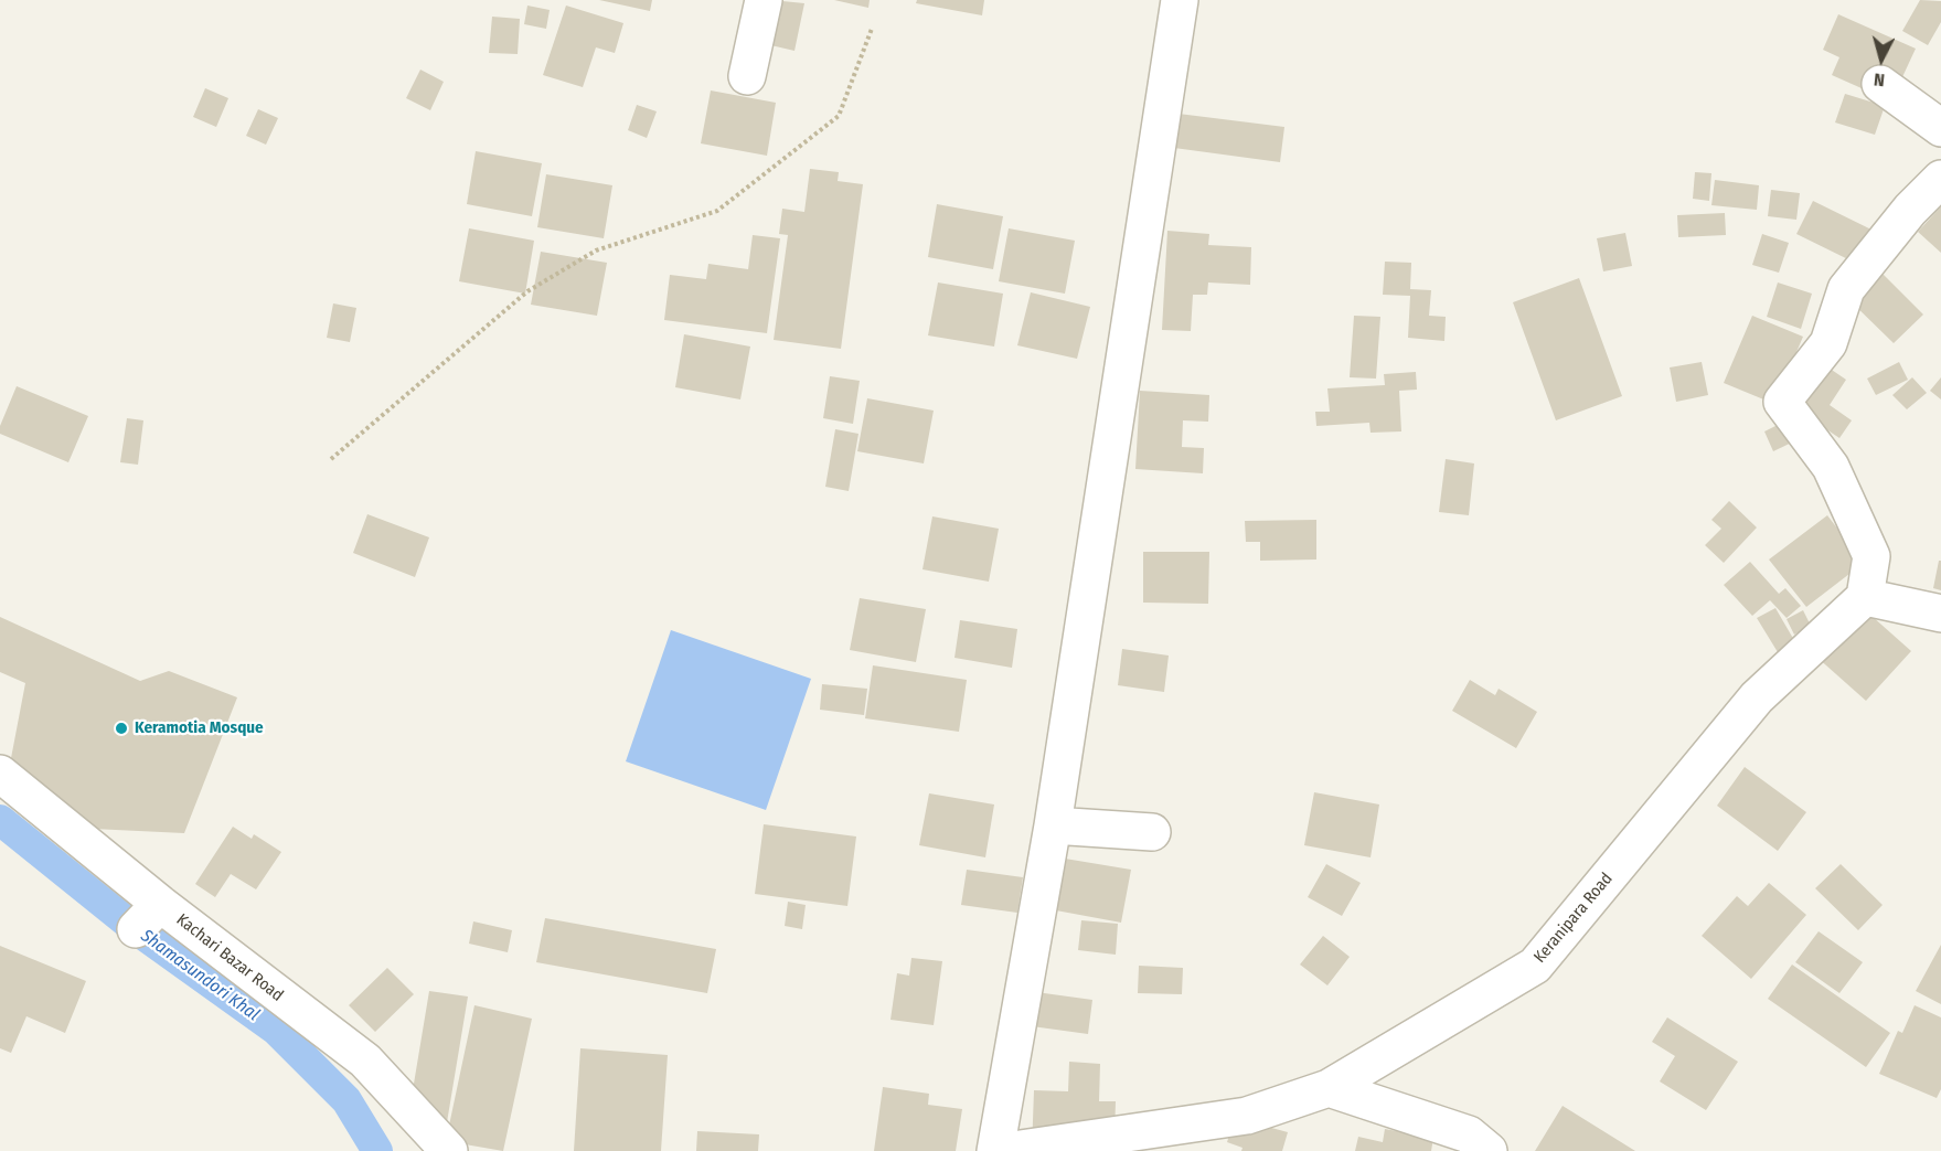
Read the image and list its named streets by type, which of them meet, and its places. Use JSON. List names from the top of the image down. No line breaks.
{"streets":{"street":["Keranipara Road","Kachari Bazar Road"]},"water":["Shamasundori Khal"],"places":["Keramotia Mosque"],"north":"bottom"}
